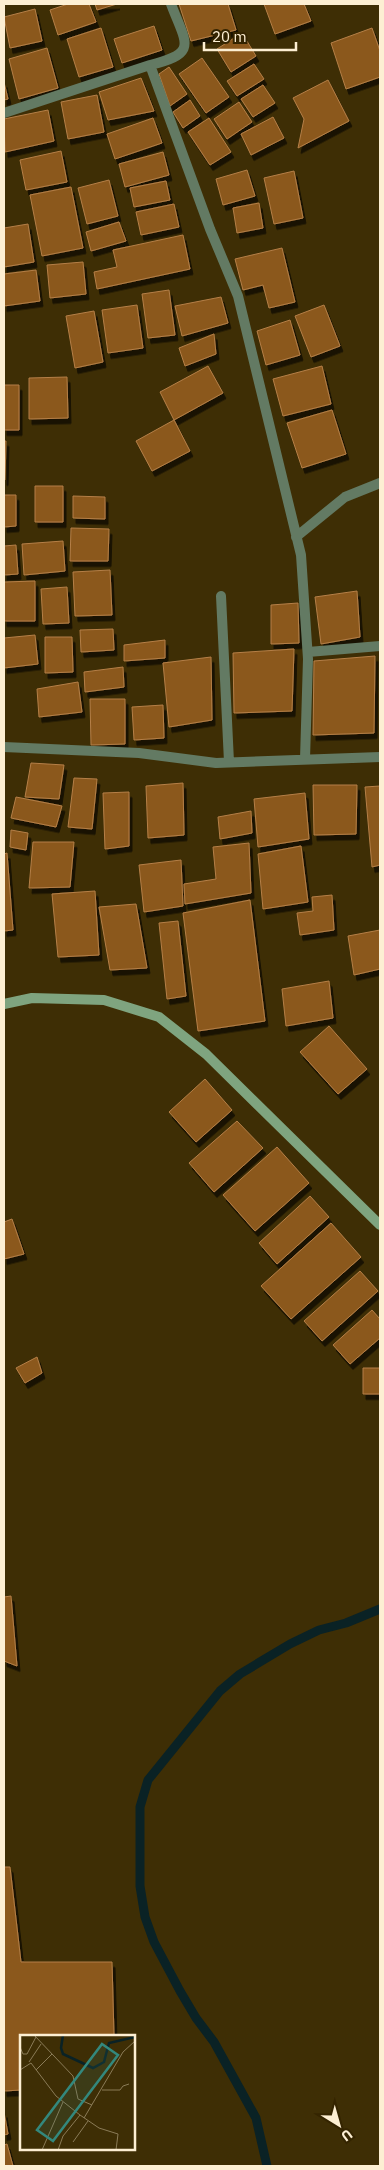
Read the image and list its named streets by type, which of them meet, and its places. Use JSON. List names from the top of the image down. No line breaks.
{"scale_bar":"20 m","north":"bottom right"}
